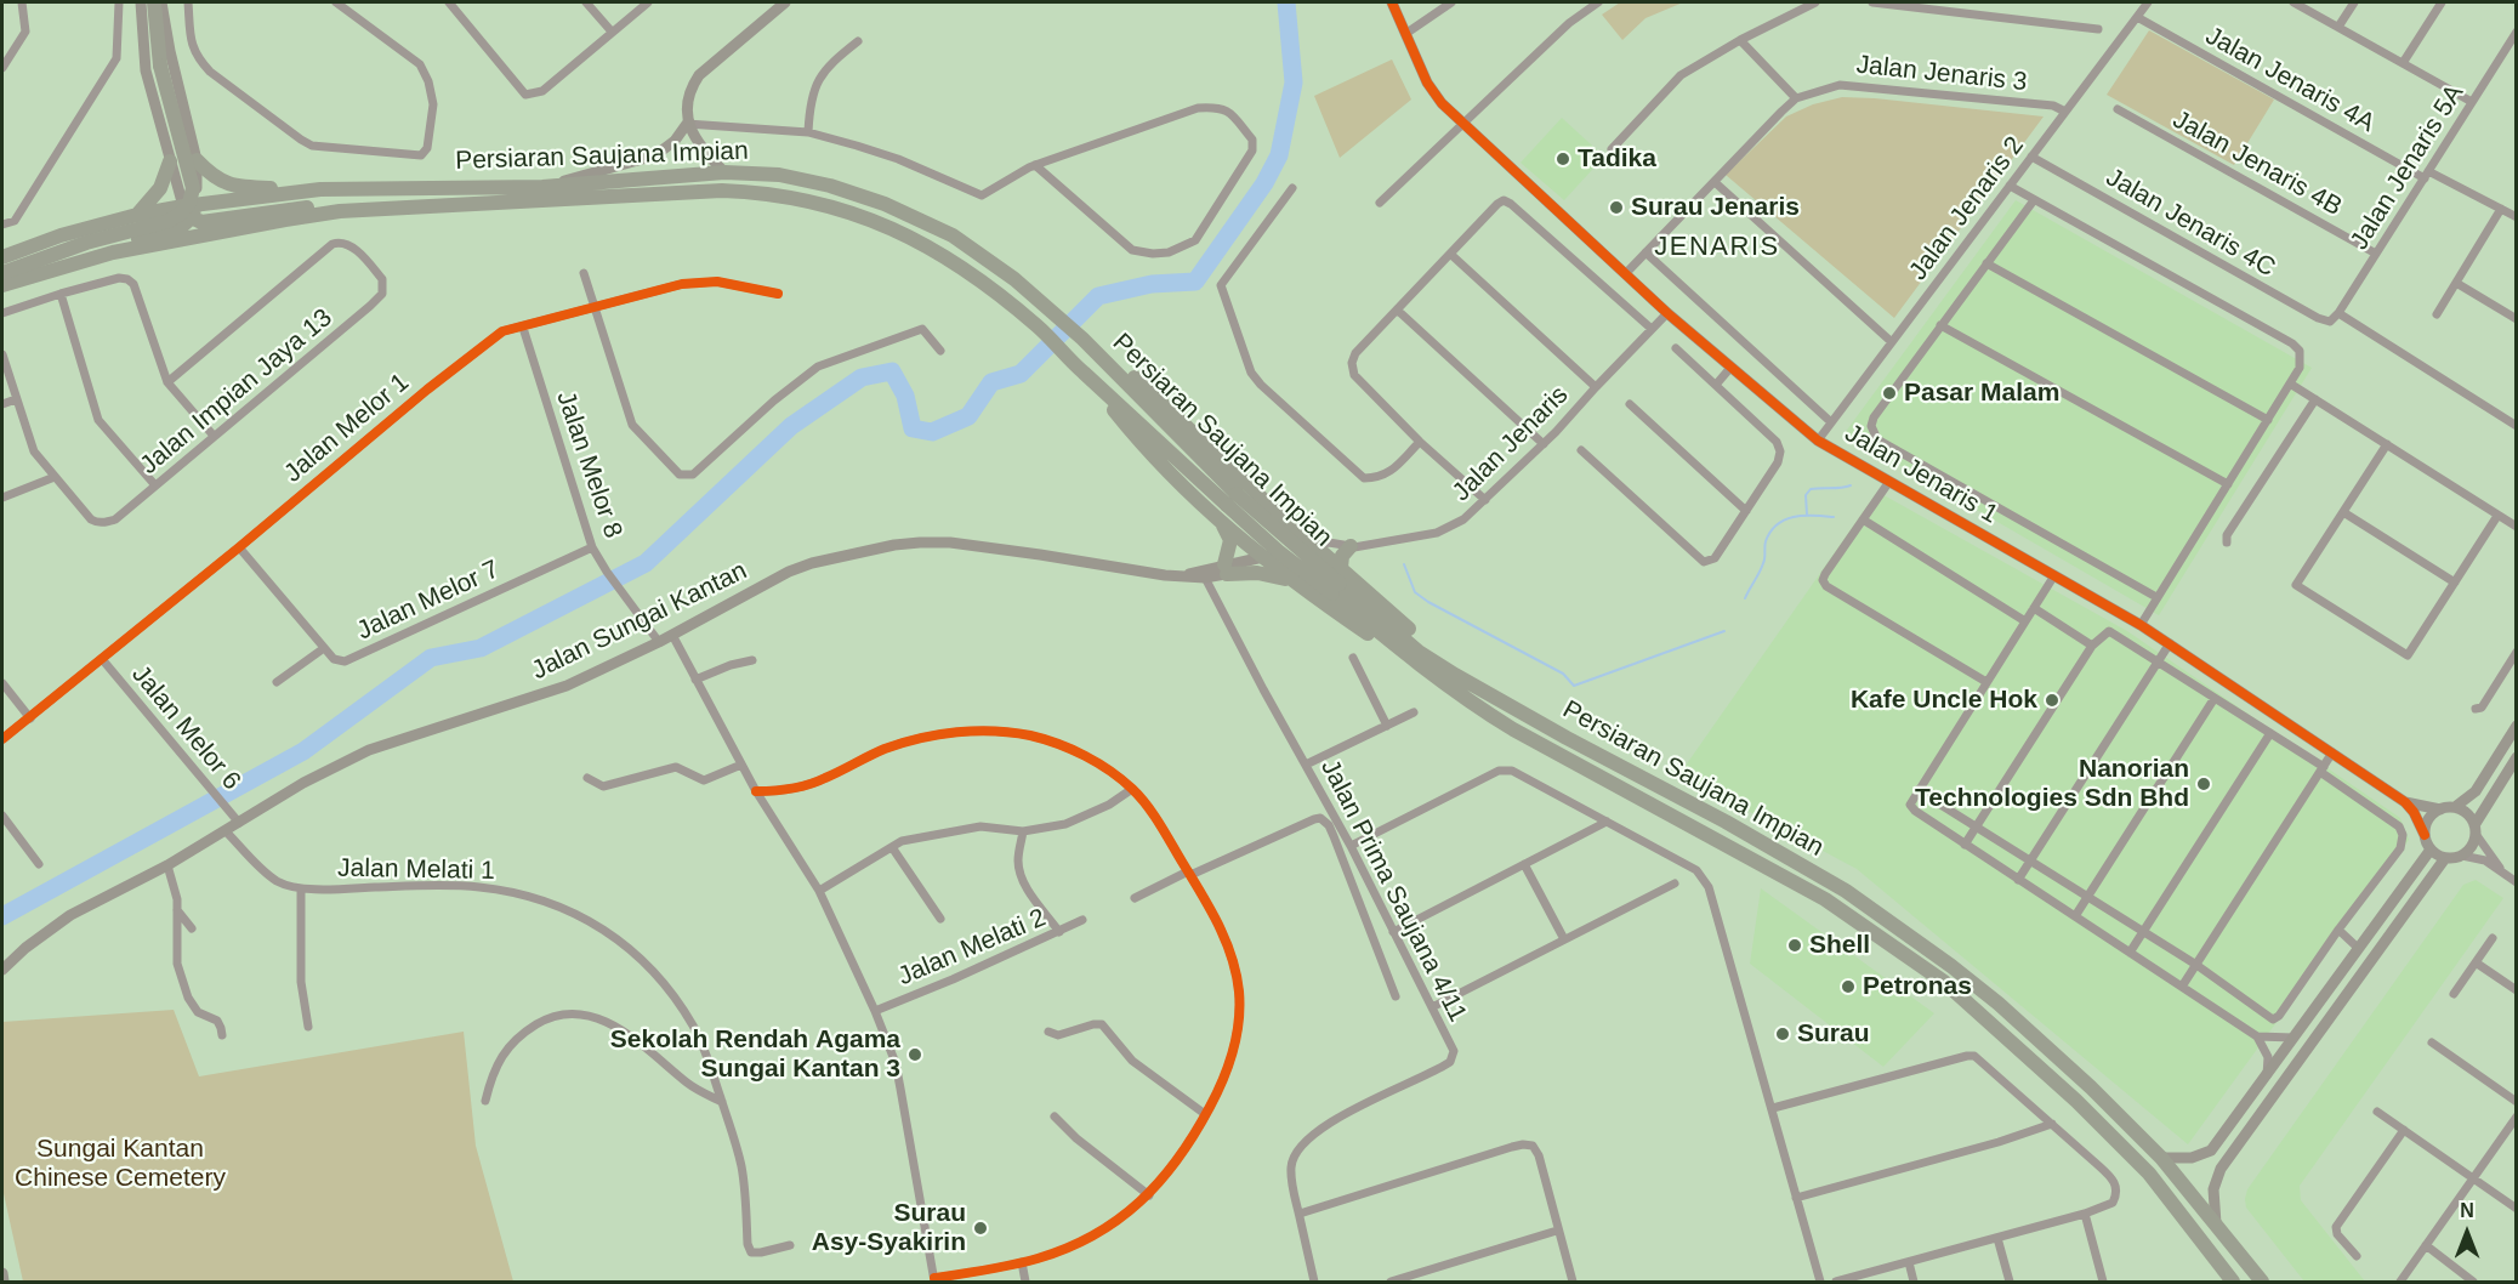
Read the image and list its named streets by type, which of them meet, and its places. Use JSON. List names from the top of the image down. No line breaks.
{"streets":{"highway":["Persiaran Saujana Impian"],"street":["Jalan Jenaris 3","Jalan Jenaris 4A","Jalan Jenaris 4B","Jalan Jenaris 5A","Jalan Jenaris 2","Jalan Jenaris 4C","Jalan Impian Jaya 13","Jalan Melor 1","Jalan Jenaris","Jalan Melor 8","Jalan Jenaris 1","Jalan Melor 7","Jalan Sungai Kantan","Jalan Melor 6","Jalan Melati 1","Jalan Prima Saujana 4/11","Jalan Melati 2"]},"crossings":[["Jalan Jenaris 3","Jalan Jenaris 2"],["Jalan Jenaris 3","Jalan Jenaris 1"],["Jalan Jenaris 4A","Jalan Jenaris 5A"],["Jalan Jenaris 4A","Jalan Jenaris 2"],["Jalan Jenaris 4B","Jalan Jenaris 5A"],["Jalan Jenaris 5A","Jalan Jenaris 4C"],["Jalan Jenaris 2","Jalan Jenaris 4C"],["Jalan Jenaris 2","Jalan Jenaris 1"],["Jalan Melor 1","Jalan Melor 8"],["Jalan Melor 1","Jalan Melor 7"],["Jalan Melor 1","Jalan Melor 6"],["Jalan Jenaris","Jalan Jenaris 1"],["Jalan Jenaris","Jalan Sungai Kantan"],["Jalan Melor 8","Jalan Melor 7"],["Jalan Melor 8","Jalan Sungai Kantan"],["Jalan Sungai Kantan","Jalan Melor 6"],["Jalan Sungai Kantan","Jalan Melati 1"],["Jalan Sungai Kantan","Jalan Prima Saujana 4/11"],["Jalan Sungai Kantan","Jalan Melati 2"]],"districts":["JENARIS"],"parks":["Sungai Kantan Chinese Cemetery"],"places":["Tadika","Surau Jenaris","Pasar Malam","Kafe Uncle Hok","Nanorian Technologies Sdn Bhd","Shell","Petronas","Surau","Sekolah Rendah Agama Sungai Kantan 3","Surau Asy-Syakirin"],"north":"top"}
